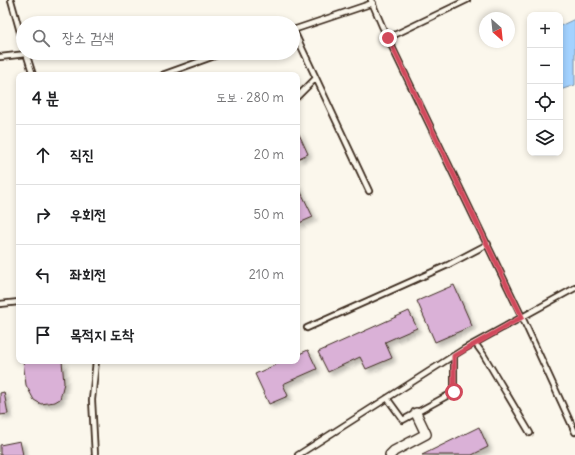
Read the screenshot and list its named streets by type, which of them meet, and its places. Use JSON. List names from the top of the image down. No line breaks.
{"north":"bottom right","page":{"map_buttons":["+","−"],"search":"장소 검색","heading":["4 분","도보 · 280 m"],"list":[["직진","20 m"],["우회전","50 m"],["좌회전","210 m"],"목적지 도착"]}}
